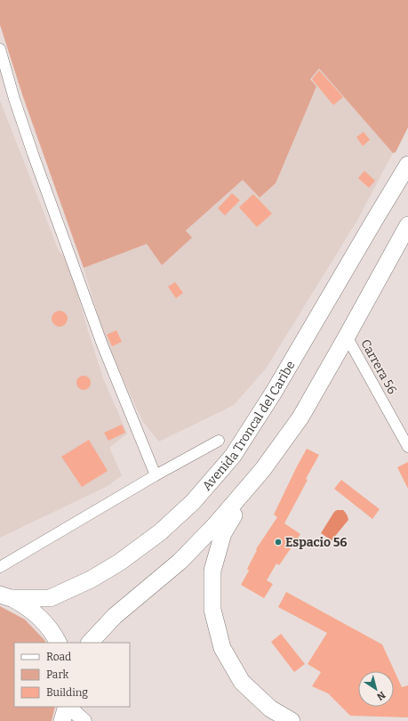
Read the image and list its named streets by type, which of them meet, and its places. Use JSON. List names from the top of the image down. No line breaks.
{"streets":{"highway":["Avenida Troncal del Caribe"],"street":["Carrera 56"]},"places":["Espacio 56"],"legend":["Road","Park","Building"],"north":"bottom right"}
